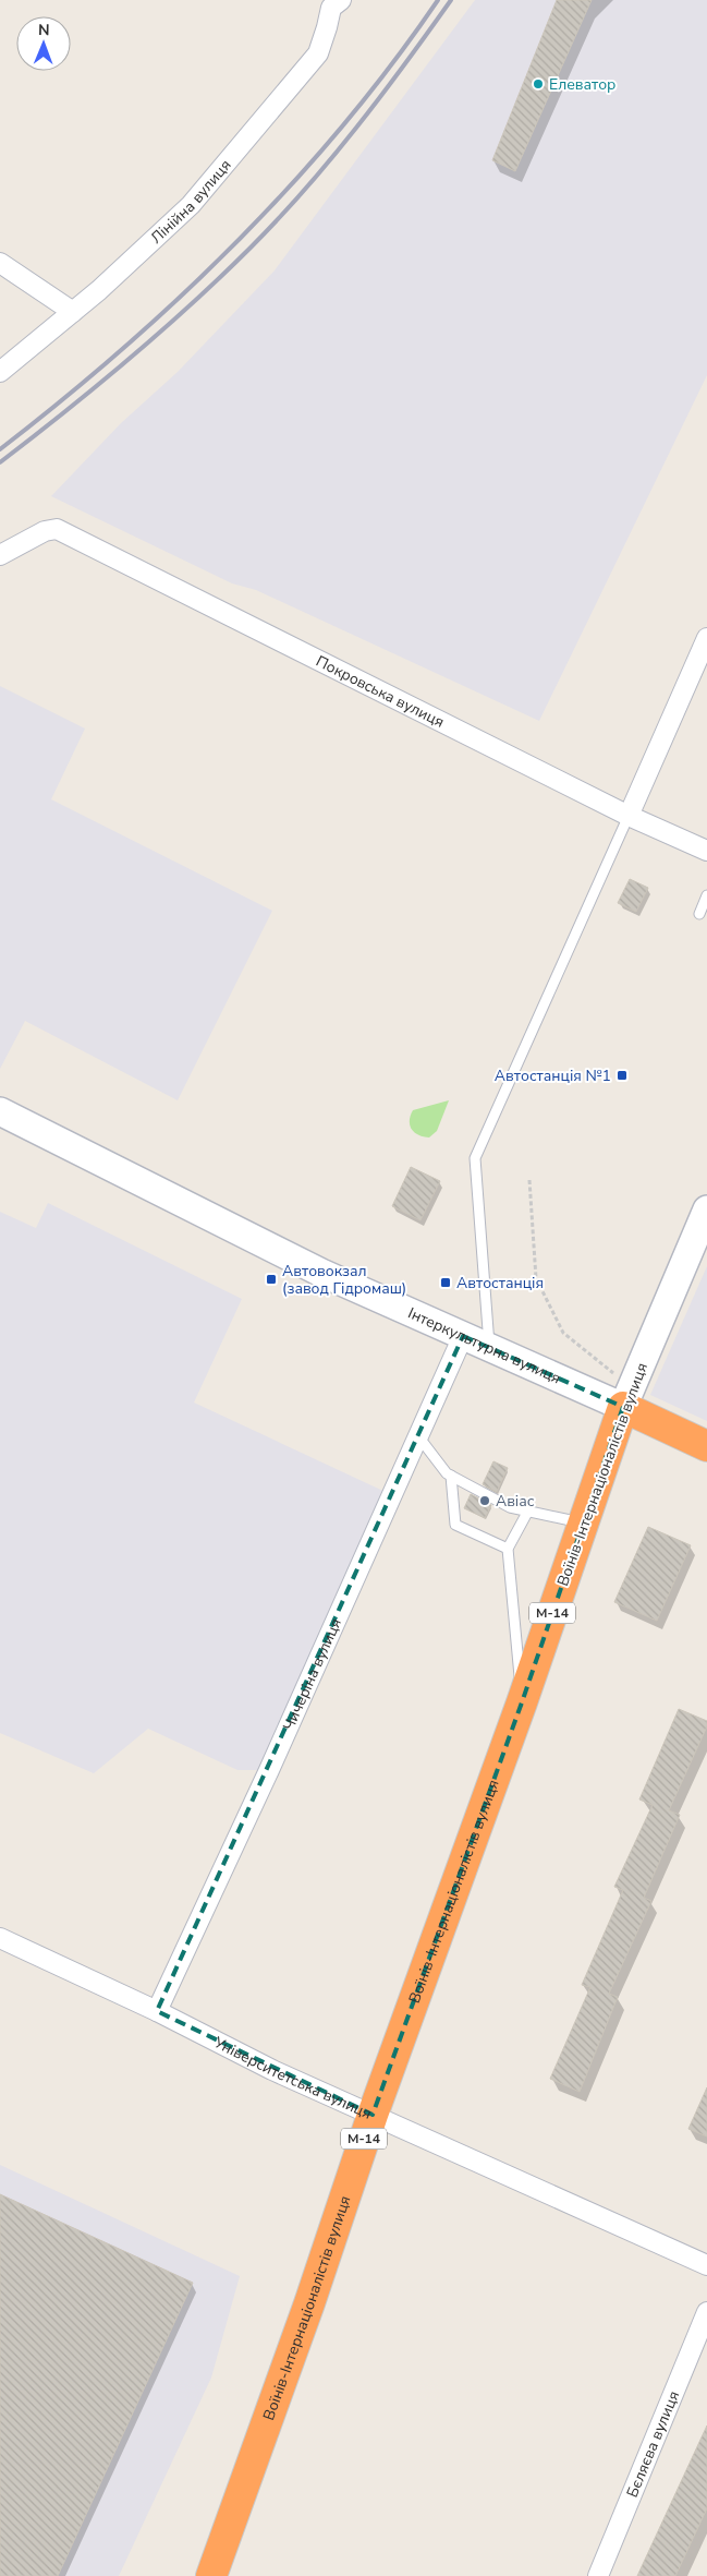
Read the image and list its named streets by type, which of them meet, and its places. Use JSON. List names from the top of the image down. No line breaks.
{"streets":{"highway":["Інтеркультурна вулиця","Воїнів-Інтернаціоналістів вулиця","М-14"],"street":["Лінійна вулиця","Покровська вулиця","Чичеріна вулиця","Університетська вулиця","Бєляєва вулиця"]},"crossings":[["Інтеркультурна вулиця","Воїнів-Інтернаціоналістів вулиця"],["Інтеркультурна вулиця","Чичеріна вулиця"],["Воїнів-Інтернаціоналістів вулиця","Університетська вулиця"],["Чичеріна вулиця","Університетська вулиця"]],"places":{"other":["Елеватор","Авіас"],"transit":["Автостанція №1","Автовокзал (завод Гідромаш)","Автостанція"]},"north":"top"}
